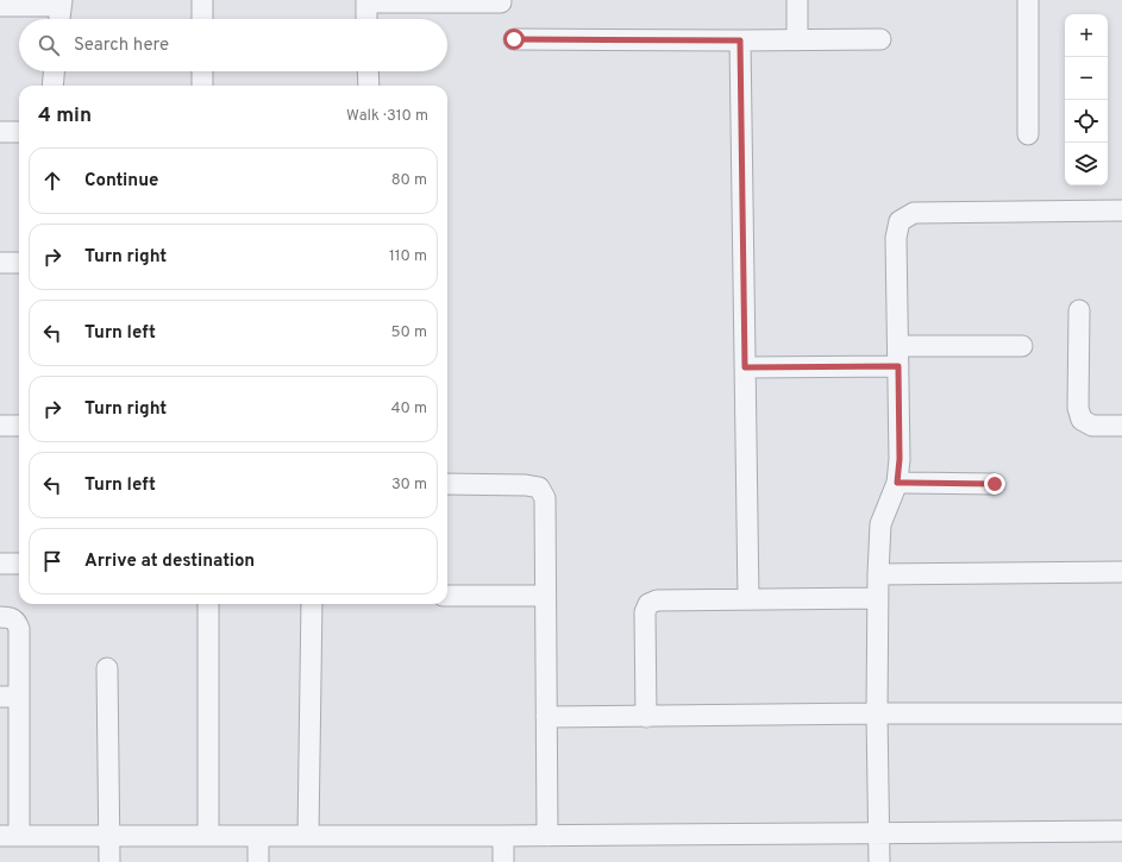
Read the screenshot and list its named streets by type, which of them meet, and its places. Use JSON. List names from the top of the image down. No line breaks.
{"page":{"map_buttons":["+","−"],"search":"Search here","heading":["4 min","Walk · 310 m"],"list":[["Continue","80 m"],["Turn right","110 m"],["Turn left","50 m"],["Turn right","40 m"],["Turn left","30 m"],"Arrive at destination"]}}
